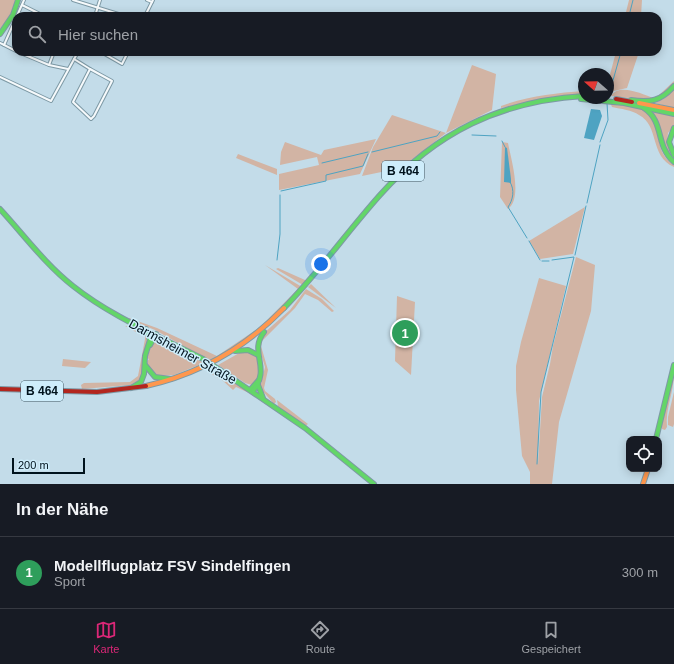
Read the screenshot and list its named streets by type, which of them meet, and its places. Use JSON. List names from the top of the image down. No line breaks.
{"streets":{"main road":["B 464","Darmsheimer Straße"]},"scale_bar":"200 m","north":"left","page":{"search":"Hier suchen","pins":"1","scale":"200 m","heading":"In der Nähe","list":[{"mark":"1","name":"Modellflugplatz FSV Sindelfingen","note":"Sport","value":"300 m"}],"nav":["Karte","Route","Gespeichert"]}}
